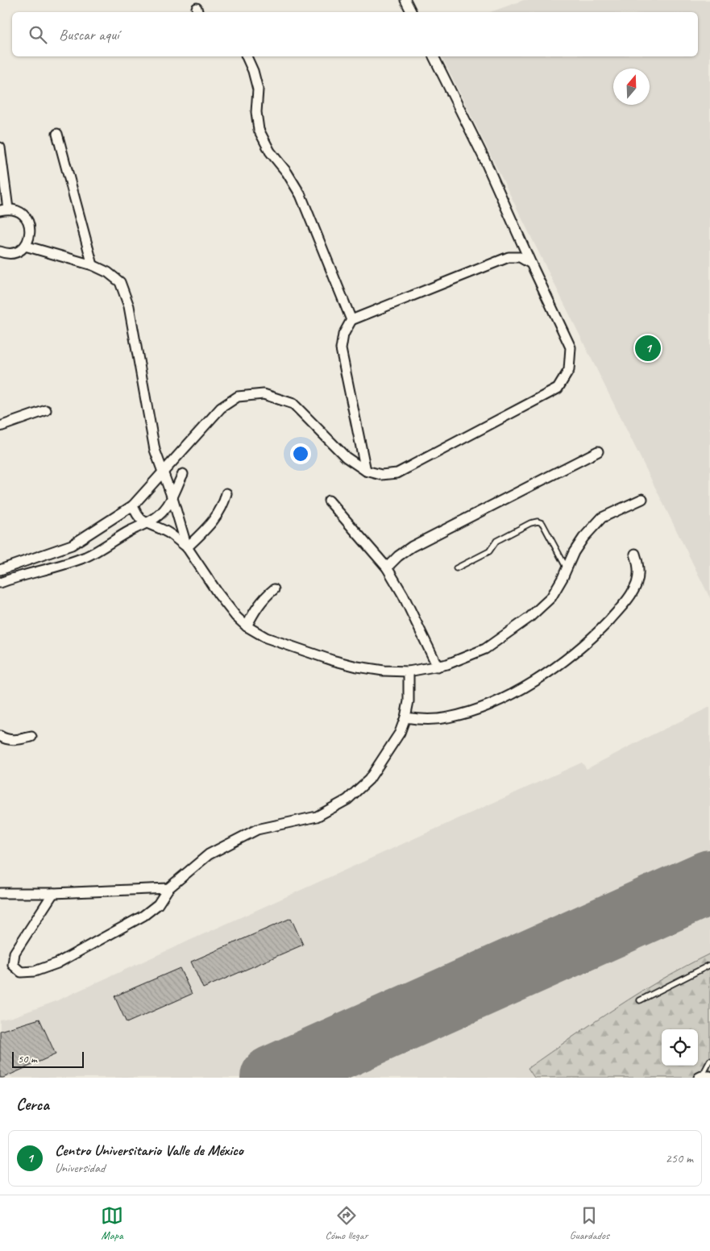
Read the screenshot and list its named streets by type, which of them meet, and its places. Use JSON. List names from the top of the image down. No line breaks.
{"scale_bar":"50 m","north":"top","page":{"search":"Buscar aquí","pins":"1","scale":"50 m","heading":"Cerca","list":[{"mark":"1","name":"Centro Universitario Valle de México","note":"Universidad","value":"250 m"}],"nav":["Mapa","Cómo llegar","Guardados"]}}
